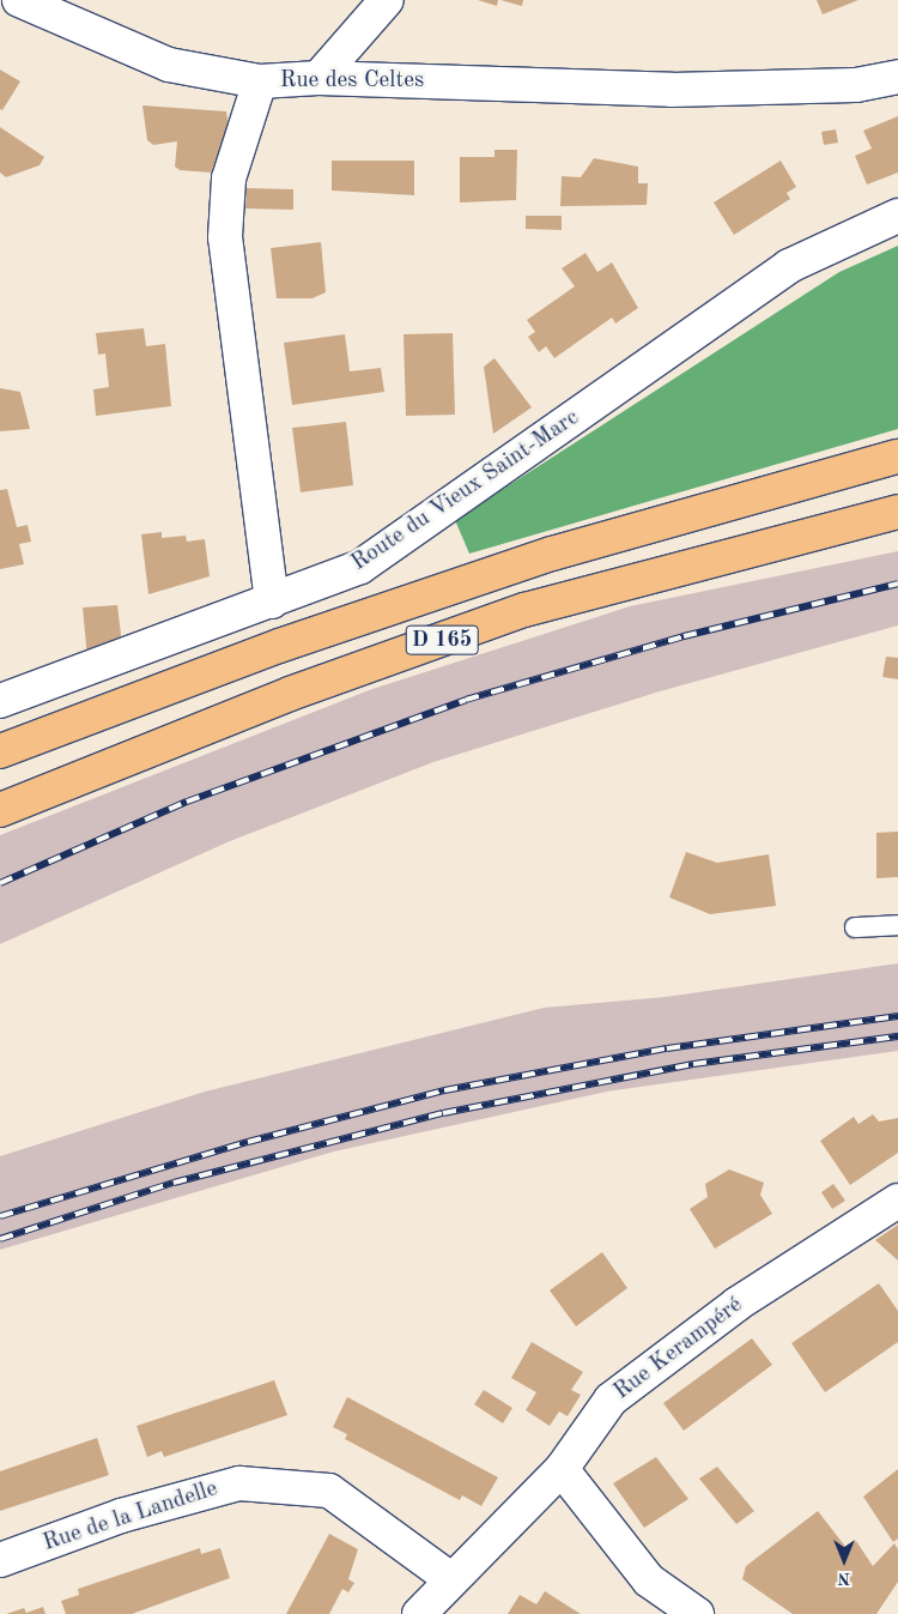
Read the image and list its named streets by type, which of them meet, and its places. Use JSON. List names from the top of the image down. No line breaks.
{"streets":{"highway":["D 165"],"street":["Rue des Celtes","Route du Vieux Saint-Marc","Rue Kerampéré","Rue de la Landelle"]},"crossings":[["Rue des Celtes","Route du Vieux Saint-Marc"],["Rue Kerampéré","Rue de la Landelle"]],"north":"bottom"}
